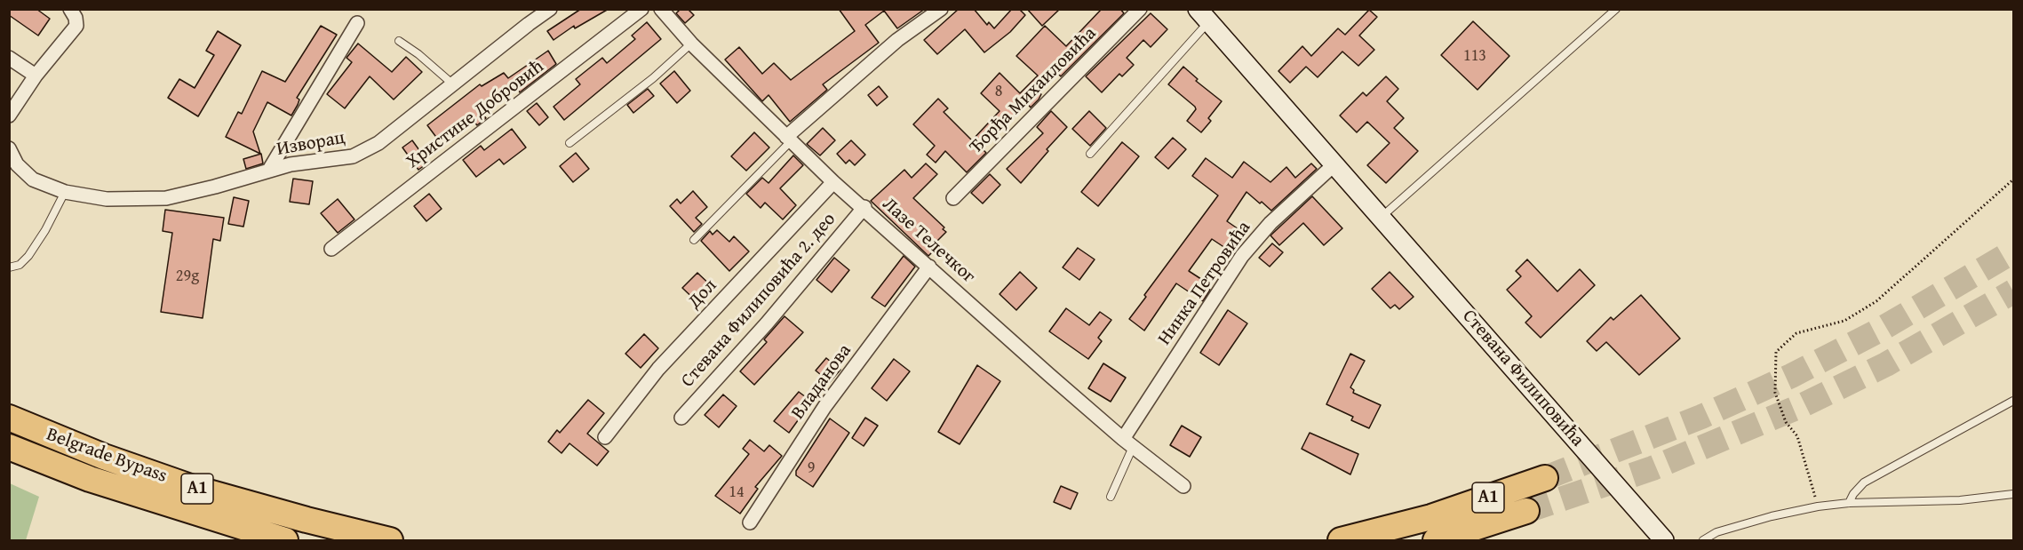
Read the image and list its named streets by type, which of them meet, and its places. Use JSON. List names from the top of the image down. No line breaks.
{"streets":{"highway":["Belgrade Bypass","A1"],"main road":["Стевана Филиповића"],"street":["Ђорђа Михаиловића","Христине Добровић","Изворац","Лазе Телечког","Нинка Петровића","Дол","Стевана Филиповића 2. део","Владанова"]},"crossings":[["Лазе Телечког","Нинка Петровића"],["Лазе Телечког","Дол"],["Лазе Телечког","Стевана Филиповића 2. део"],["Лазе Телечког","Владанова"],["Нинка Петровића","Стевана Филиповића"]],"house_numbers":["113","8","29g","9","14"]}
